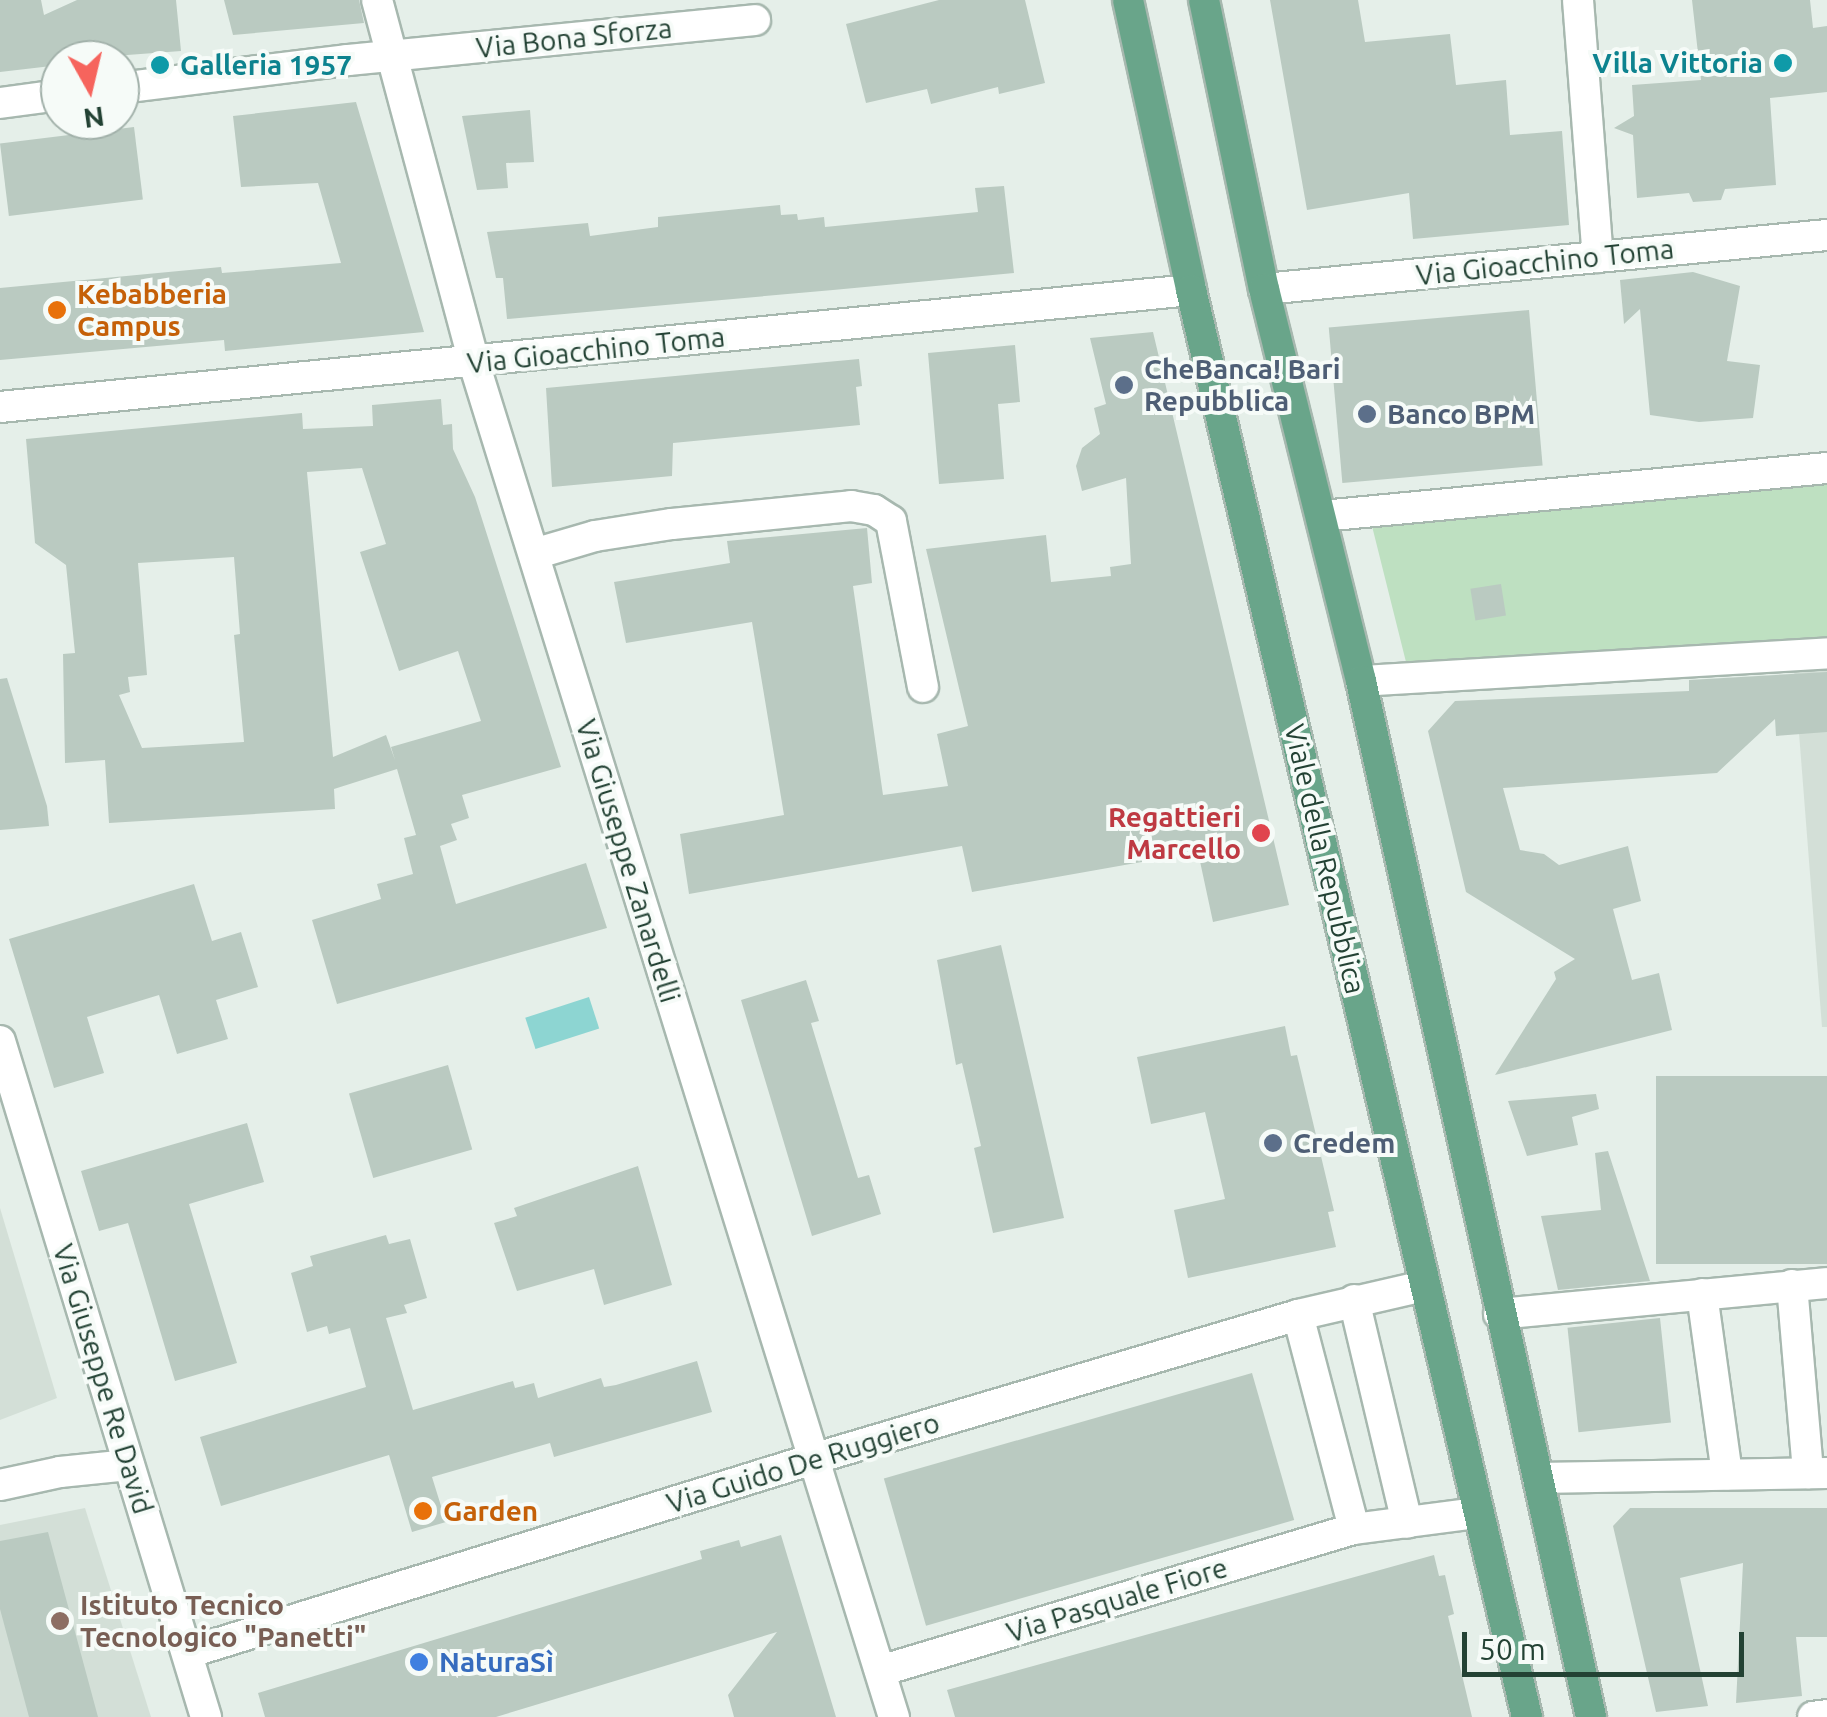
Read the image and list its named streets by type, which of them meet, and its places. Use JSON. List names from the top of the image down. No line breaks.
{"streets":{"main road":["Viale della Repubblica"],"street":["Via Bona Sforza","Via Gioacchino Toma","Via Giuseppe Zanardelli","Via Giuseppe Re David","Via Guido De Ruggiero","Via Pasquale Fiore"]},"crossings":[["Via Bona Sforza","Via Giuseppe Zanardelli"],["Via Gioacchino Toma","Viale della Repubblica"],["Via Gioacchino Toma","Via Giuseppe Zanardelli"],["Viale della Repubblica","Via Guido De Ruggiero"],["Viale della Repubblica","Via Pasquale Fiore"],["Via Giuseppe Zanardelli","Via Guido De Ruggiero"],["Via Giuseppe Zanardelli","Via Pasquale Fiore"],["Via Giuseppe Re David","Via Guido De Ruggiero"]],"places":["Villa Vittoria","Galleria 1957","Kebabberia Campus","CheBanca! Bari Repubblica","Banco BPM","Regattieri Marcello","Credem","Garden","Istituto Tecnico Tecnologico \"Panetti\"","NaturaSì"],"scale_bar":"50 m","north":"bottom"}
